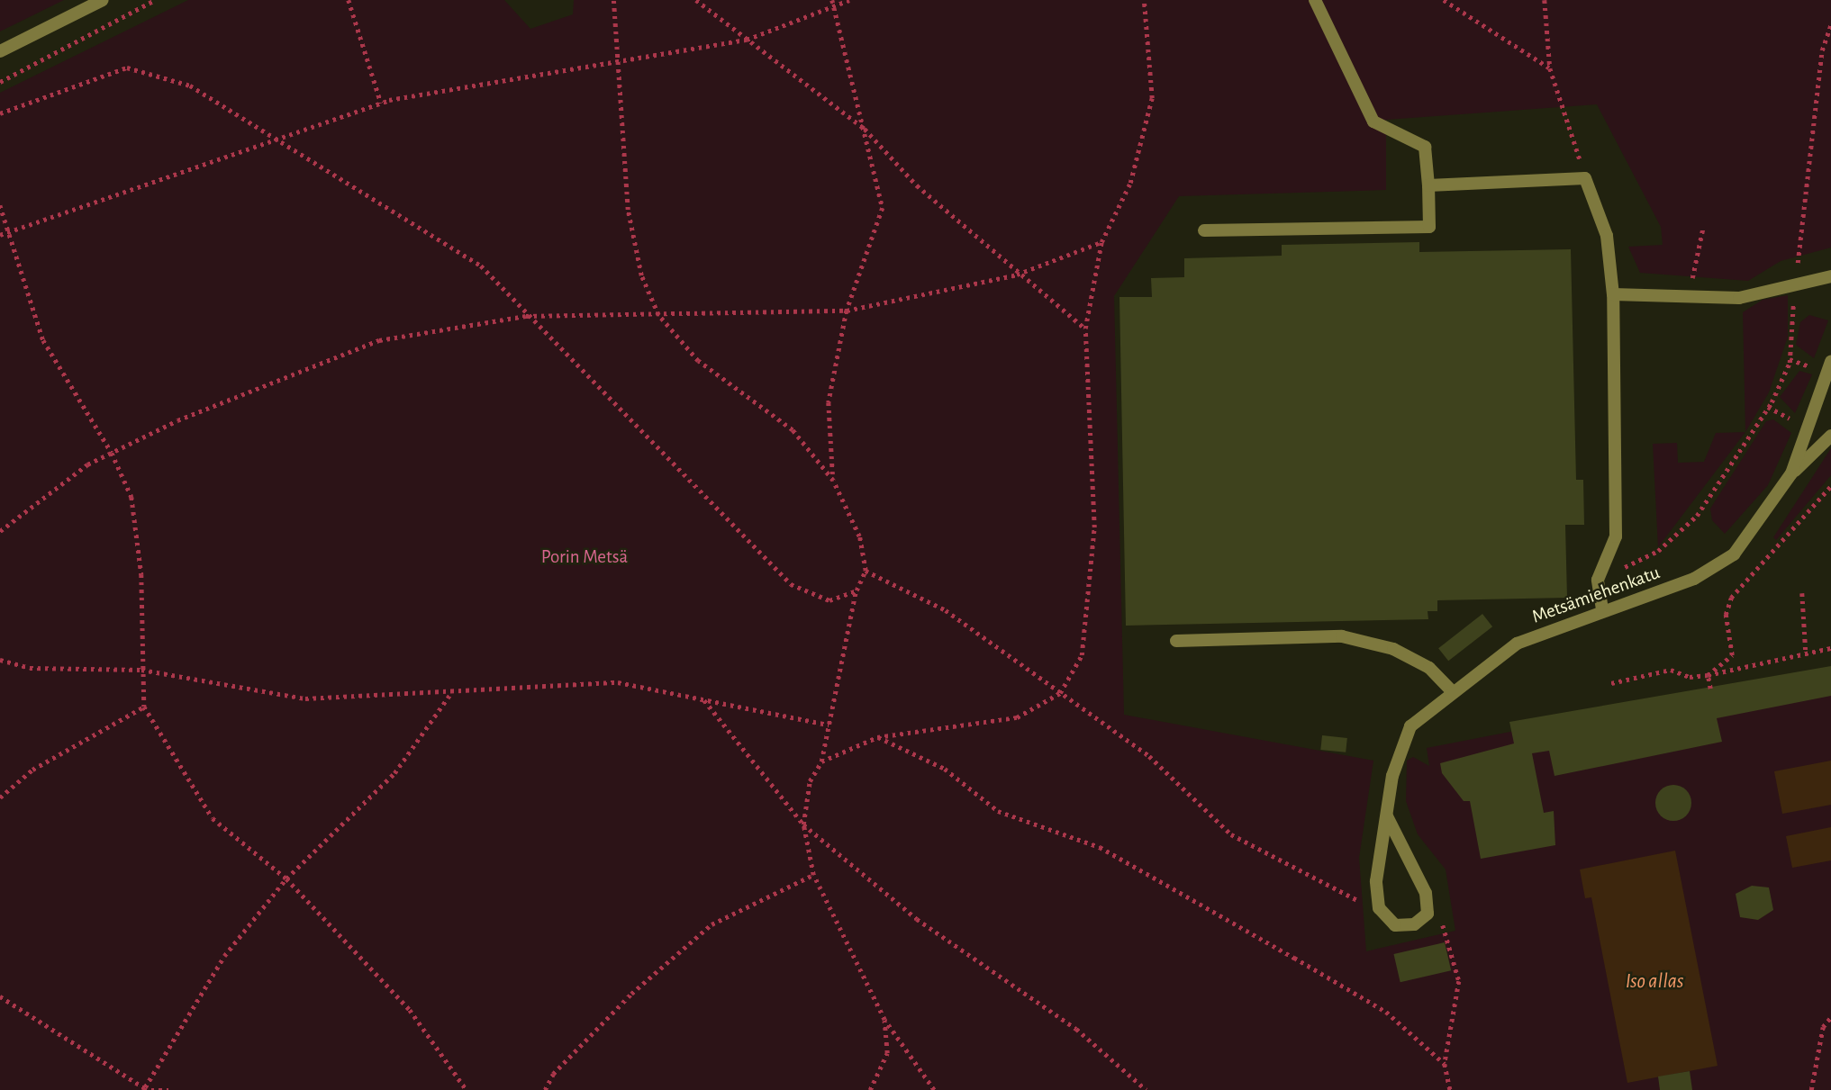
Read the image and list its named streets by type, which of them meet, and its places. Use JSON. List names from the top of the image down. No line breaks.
{"streets":{"street":["Metsämiehenkatu"]},"water":["Iso allas"],"parks":["Porin Metsä"]}
